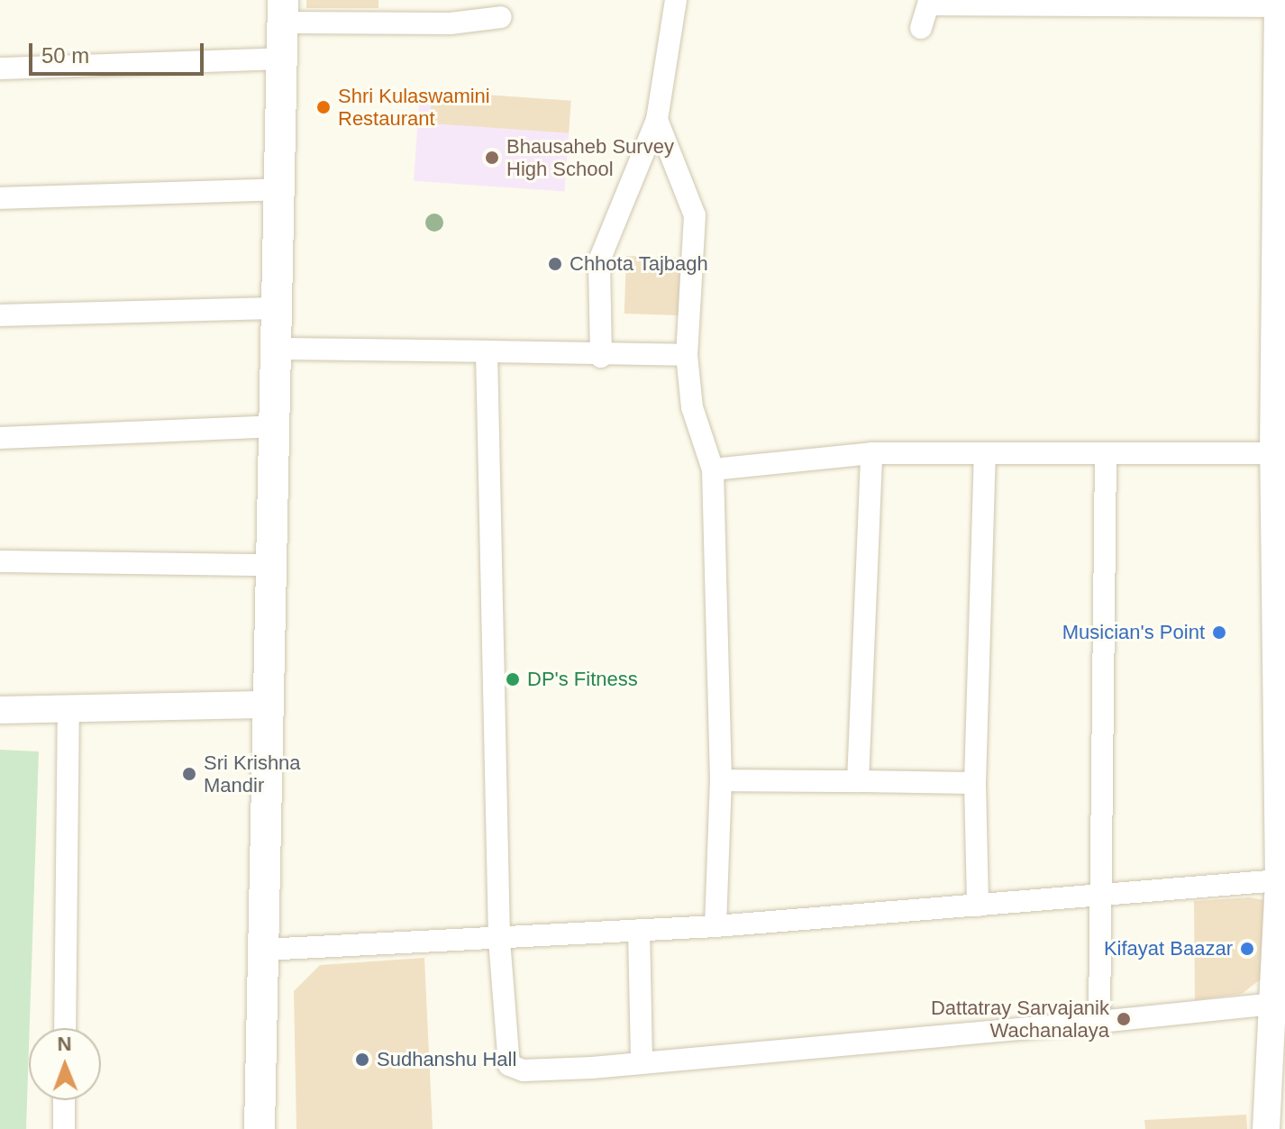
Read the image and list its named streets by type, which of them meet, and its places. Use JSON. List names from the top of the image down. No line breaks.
{"places":["Shri Kulaswamini Restaurant","Bhausaheb Survey High School","Chhota Tajbagh","Musician's Point","DP's Fitness","Sri Krishna Mandir","Kifayat Baazar","Dattatray Sarvajanik Wachanalaya","Sudhanshu Hall"],"scale_bar":"50 m","north":"top"}
